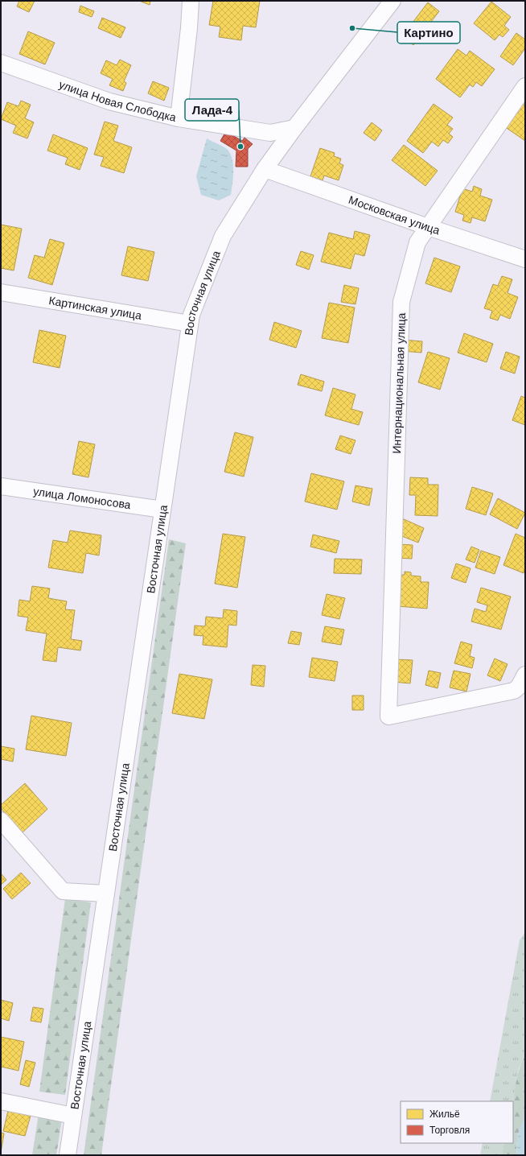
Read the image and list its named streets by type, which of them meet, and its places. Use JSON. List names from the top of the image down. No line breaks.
{"streets":{"street":["улица Новая Слободка","Московская улица","Восточная улица","Картинская улица","Интернациональная улица","улица Ломоносова"]},"crossings":[["улица Новая Слободка","Восточная улица"],["Московская улица","Восточная улица"],["Московская улица","Интернациональная улица"],["Восточная улица","Картинская улица"],["Восточная улица","улица Ломоносова"]],"places":["Картино","Лада-4"],"legend":["Жильё","Торговля"]}
